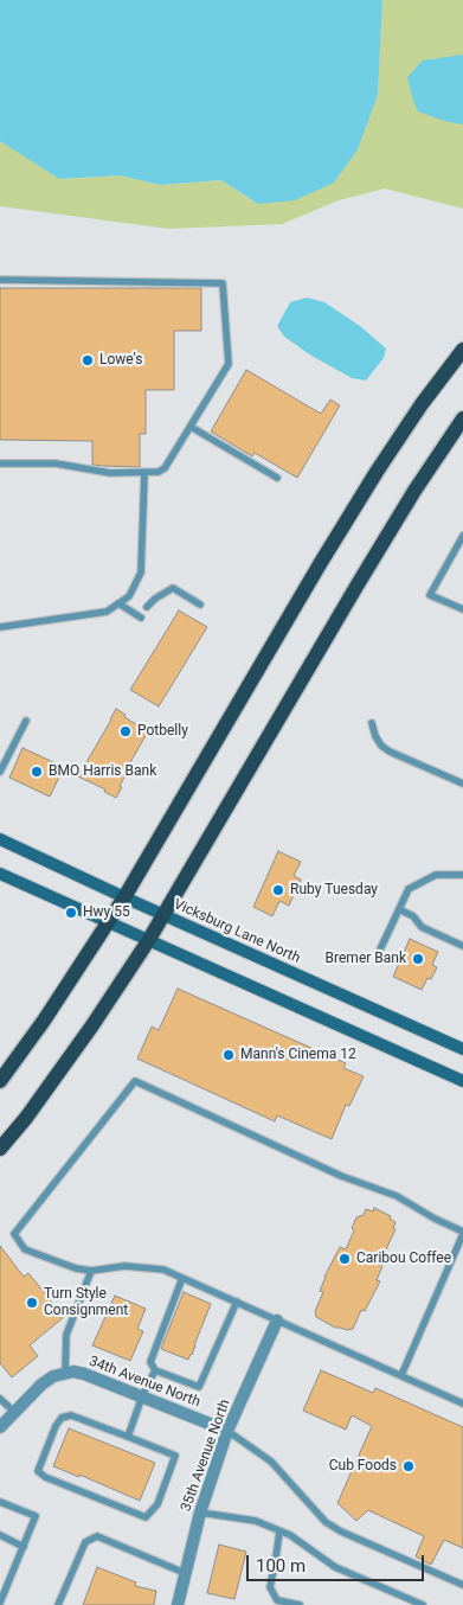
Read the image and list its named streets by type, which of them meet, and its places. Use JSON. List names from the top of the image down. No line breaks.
{"streets":{"main road":["Vicksburg Lane North"],"street":["34th Avenue North","35th Avenue North"]},"crossings":[["34th Avenue North","35th Avenue North"]],"places":["Lowe's","Potbelly","BMO Harris Bank","Ruby Tuesday","Hwy 55","Bremer Bank","Mann's Cinema 12","Caribou Coffee","Turn Style Consignment","Cub Foods"],"scale_bar":"100 m"}
